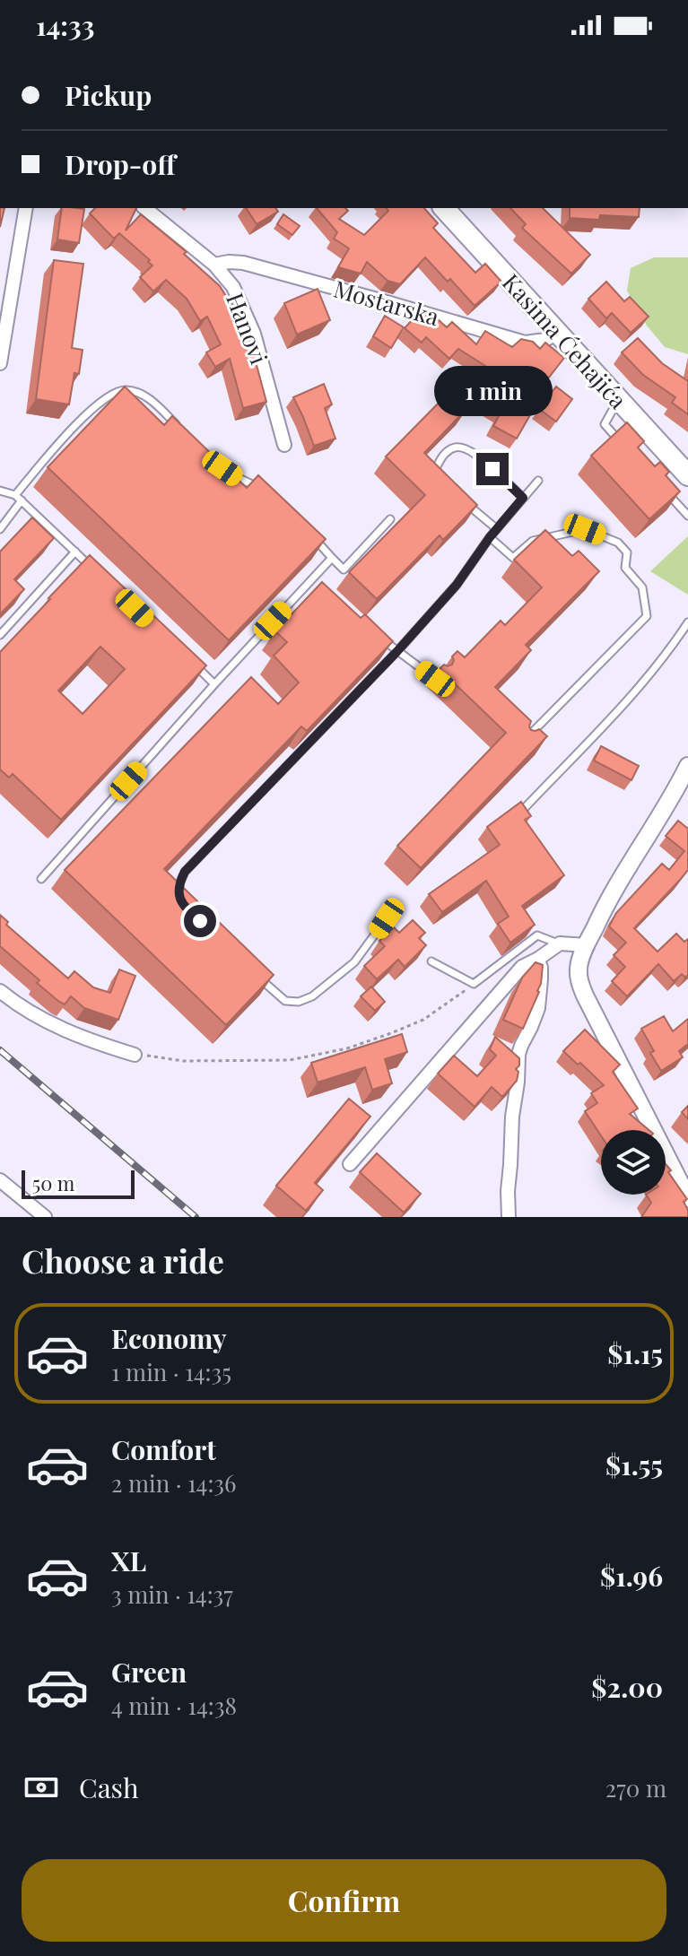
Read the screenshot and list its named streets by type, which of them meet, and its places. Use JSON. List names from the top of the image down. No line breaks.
{"streets":{"main road":["Kasima Ćehajića"],"street":["Mostarska","Hanovi"]},"crossings":[["Mostarska","Hanovi"],["Mostarska","Kasima Ćehajića"]],"scale_bar":"50 m","page":{"status":"14:33","banner":["Pickup","Drop-off"],"bubble":"1 min","scale":"50 m","heading":"Choose a ride","list":[{"name":"Economy","note":"1 min · 14:35","value":"$1.15"},{"name":"Comfort","note":"2 min · 14:36","value":"$1.55"},{"name":"XL","note":"3 min · 14:37","value":"$1.96"},{"name":"Green","note":"4 min · 14:38","value":"$2.00"}],"pay":["Cash","270 m"],"buttons":"Confirm"}}
